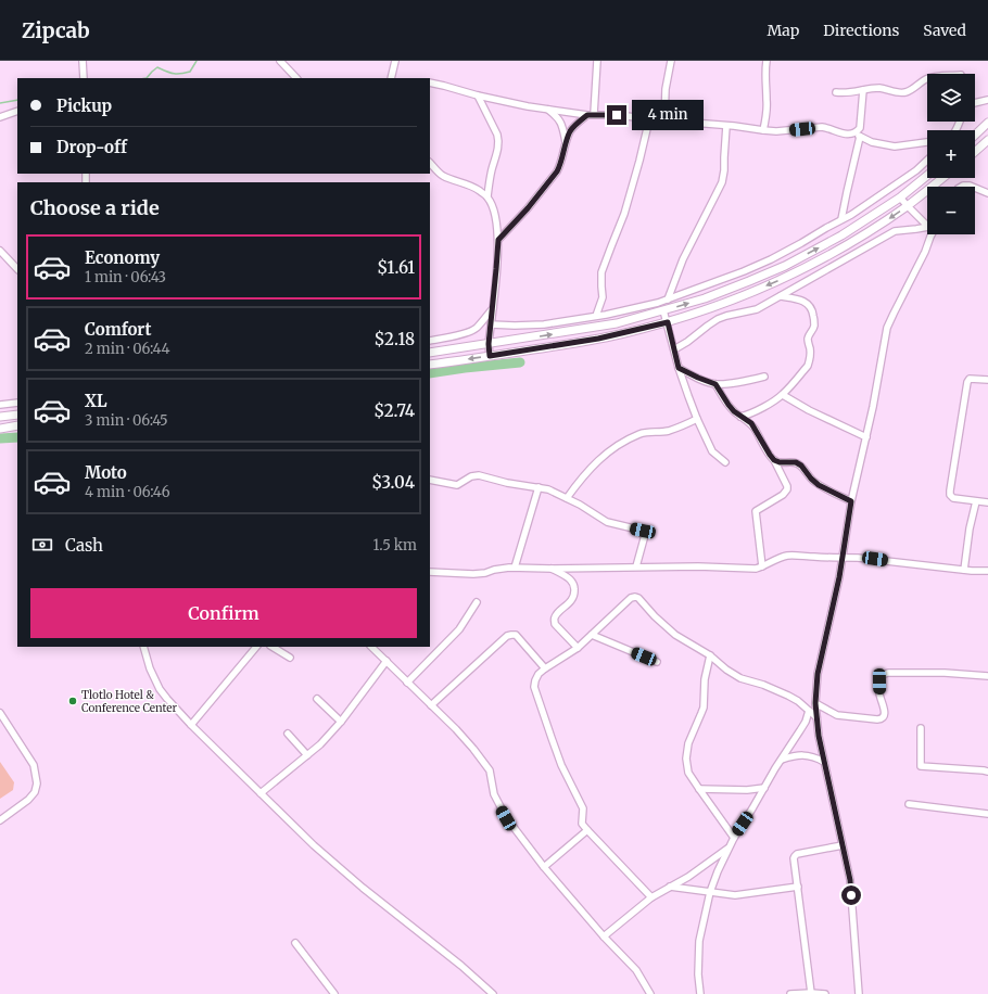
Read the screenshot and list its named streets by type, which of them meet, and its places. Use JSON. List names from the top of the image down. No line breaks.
{"places":["Tlotlo Hotel & Conference Center"],"page":{"header":"Zipcab","nav":["Map","Directions","Saved"],"map_buttons":["+","−"],"banner":["Pickup","Drop-off"],"bubble":"4 min","heading":"Choose a ride","list":[{"name":"Economy","note":"1 min · 06:43","value":"$1.61"},{"name":"Comfort","note":"2 min · 06:44","value":"$2.18"},{"name":"XL","note":"3 min · 06:45","value":"$2.74"},{"name":"Moto","note":"4 min · 06:46","value":"$3.04"}],"pay":["Cash","1.5 km"],"buttons":"Confirm"}}
